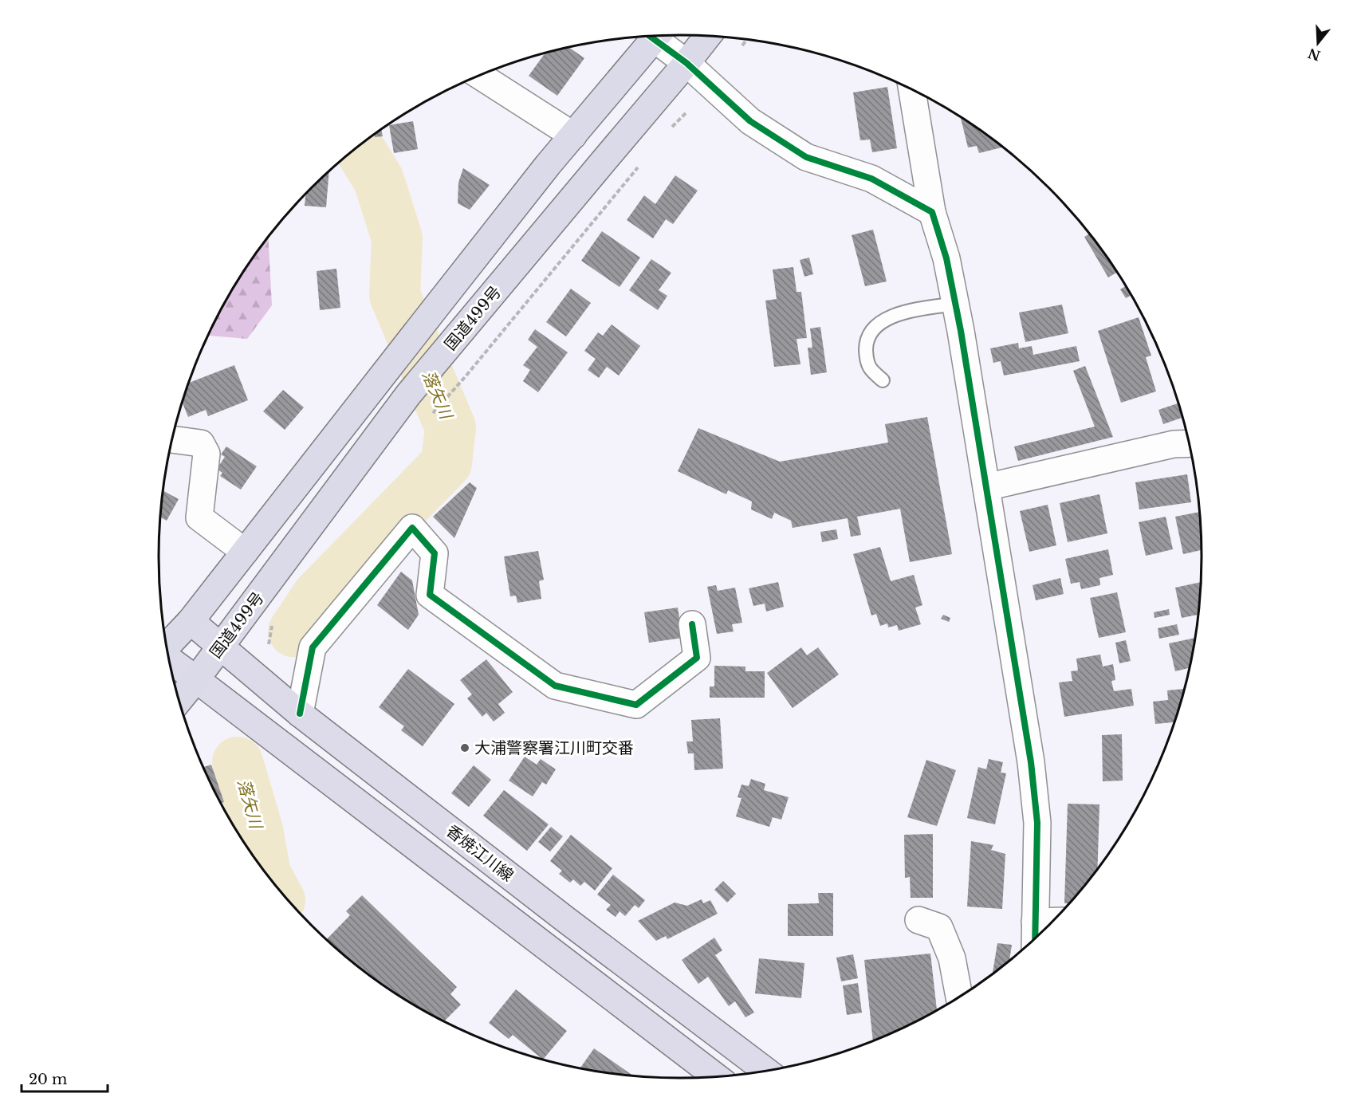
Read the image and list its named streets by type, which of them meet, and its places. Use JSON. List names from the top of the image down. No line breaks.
{"streets":{"highway":["国道499号"],"main road":["香焼江川線"]},"crossings":[["国道499号","香焼江川線"]],"water":["落矢川"],"places":["大浦警察署江川町交番"],"scale_bar":"20 m","north":"bottom"}
